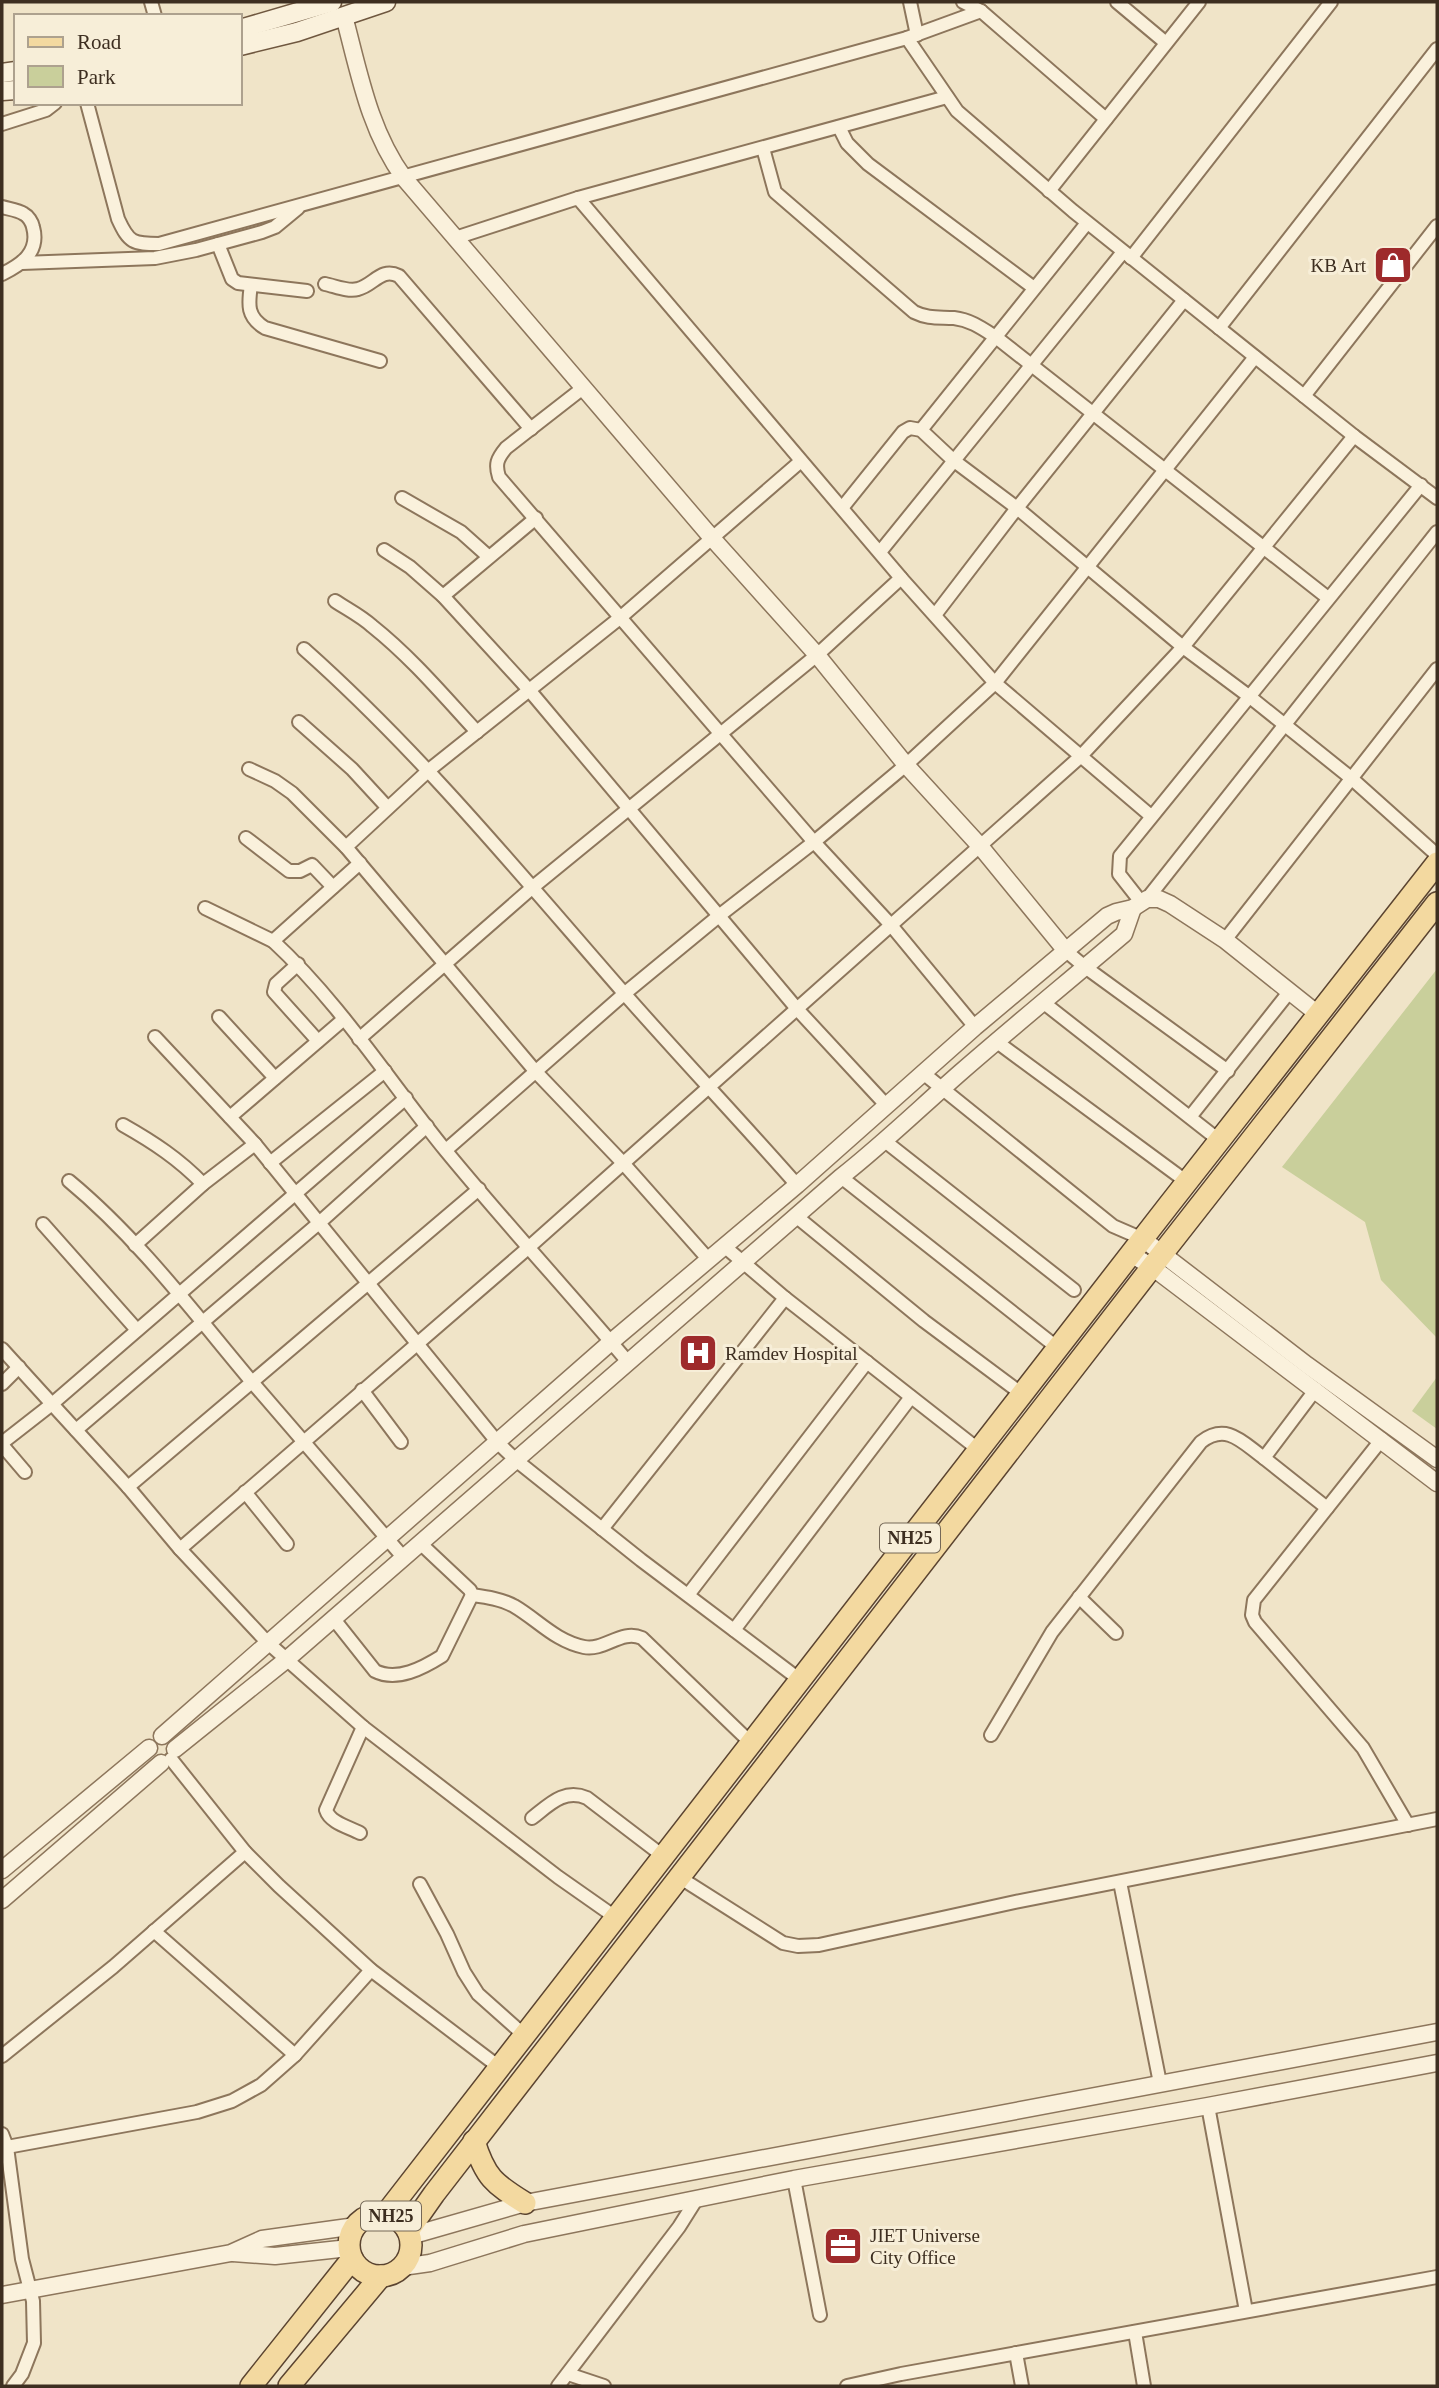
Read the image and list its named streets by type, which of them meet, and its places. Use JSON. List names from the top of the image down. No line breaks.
{"streets":{"main road":["NH25"]},"places":{"shop":["KB Art"],"hospital":["Ramdev Hospital"],"office":["JIET Universe City Office"]},"legend":["Road","Park"]}
